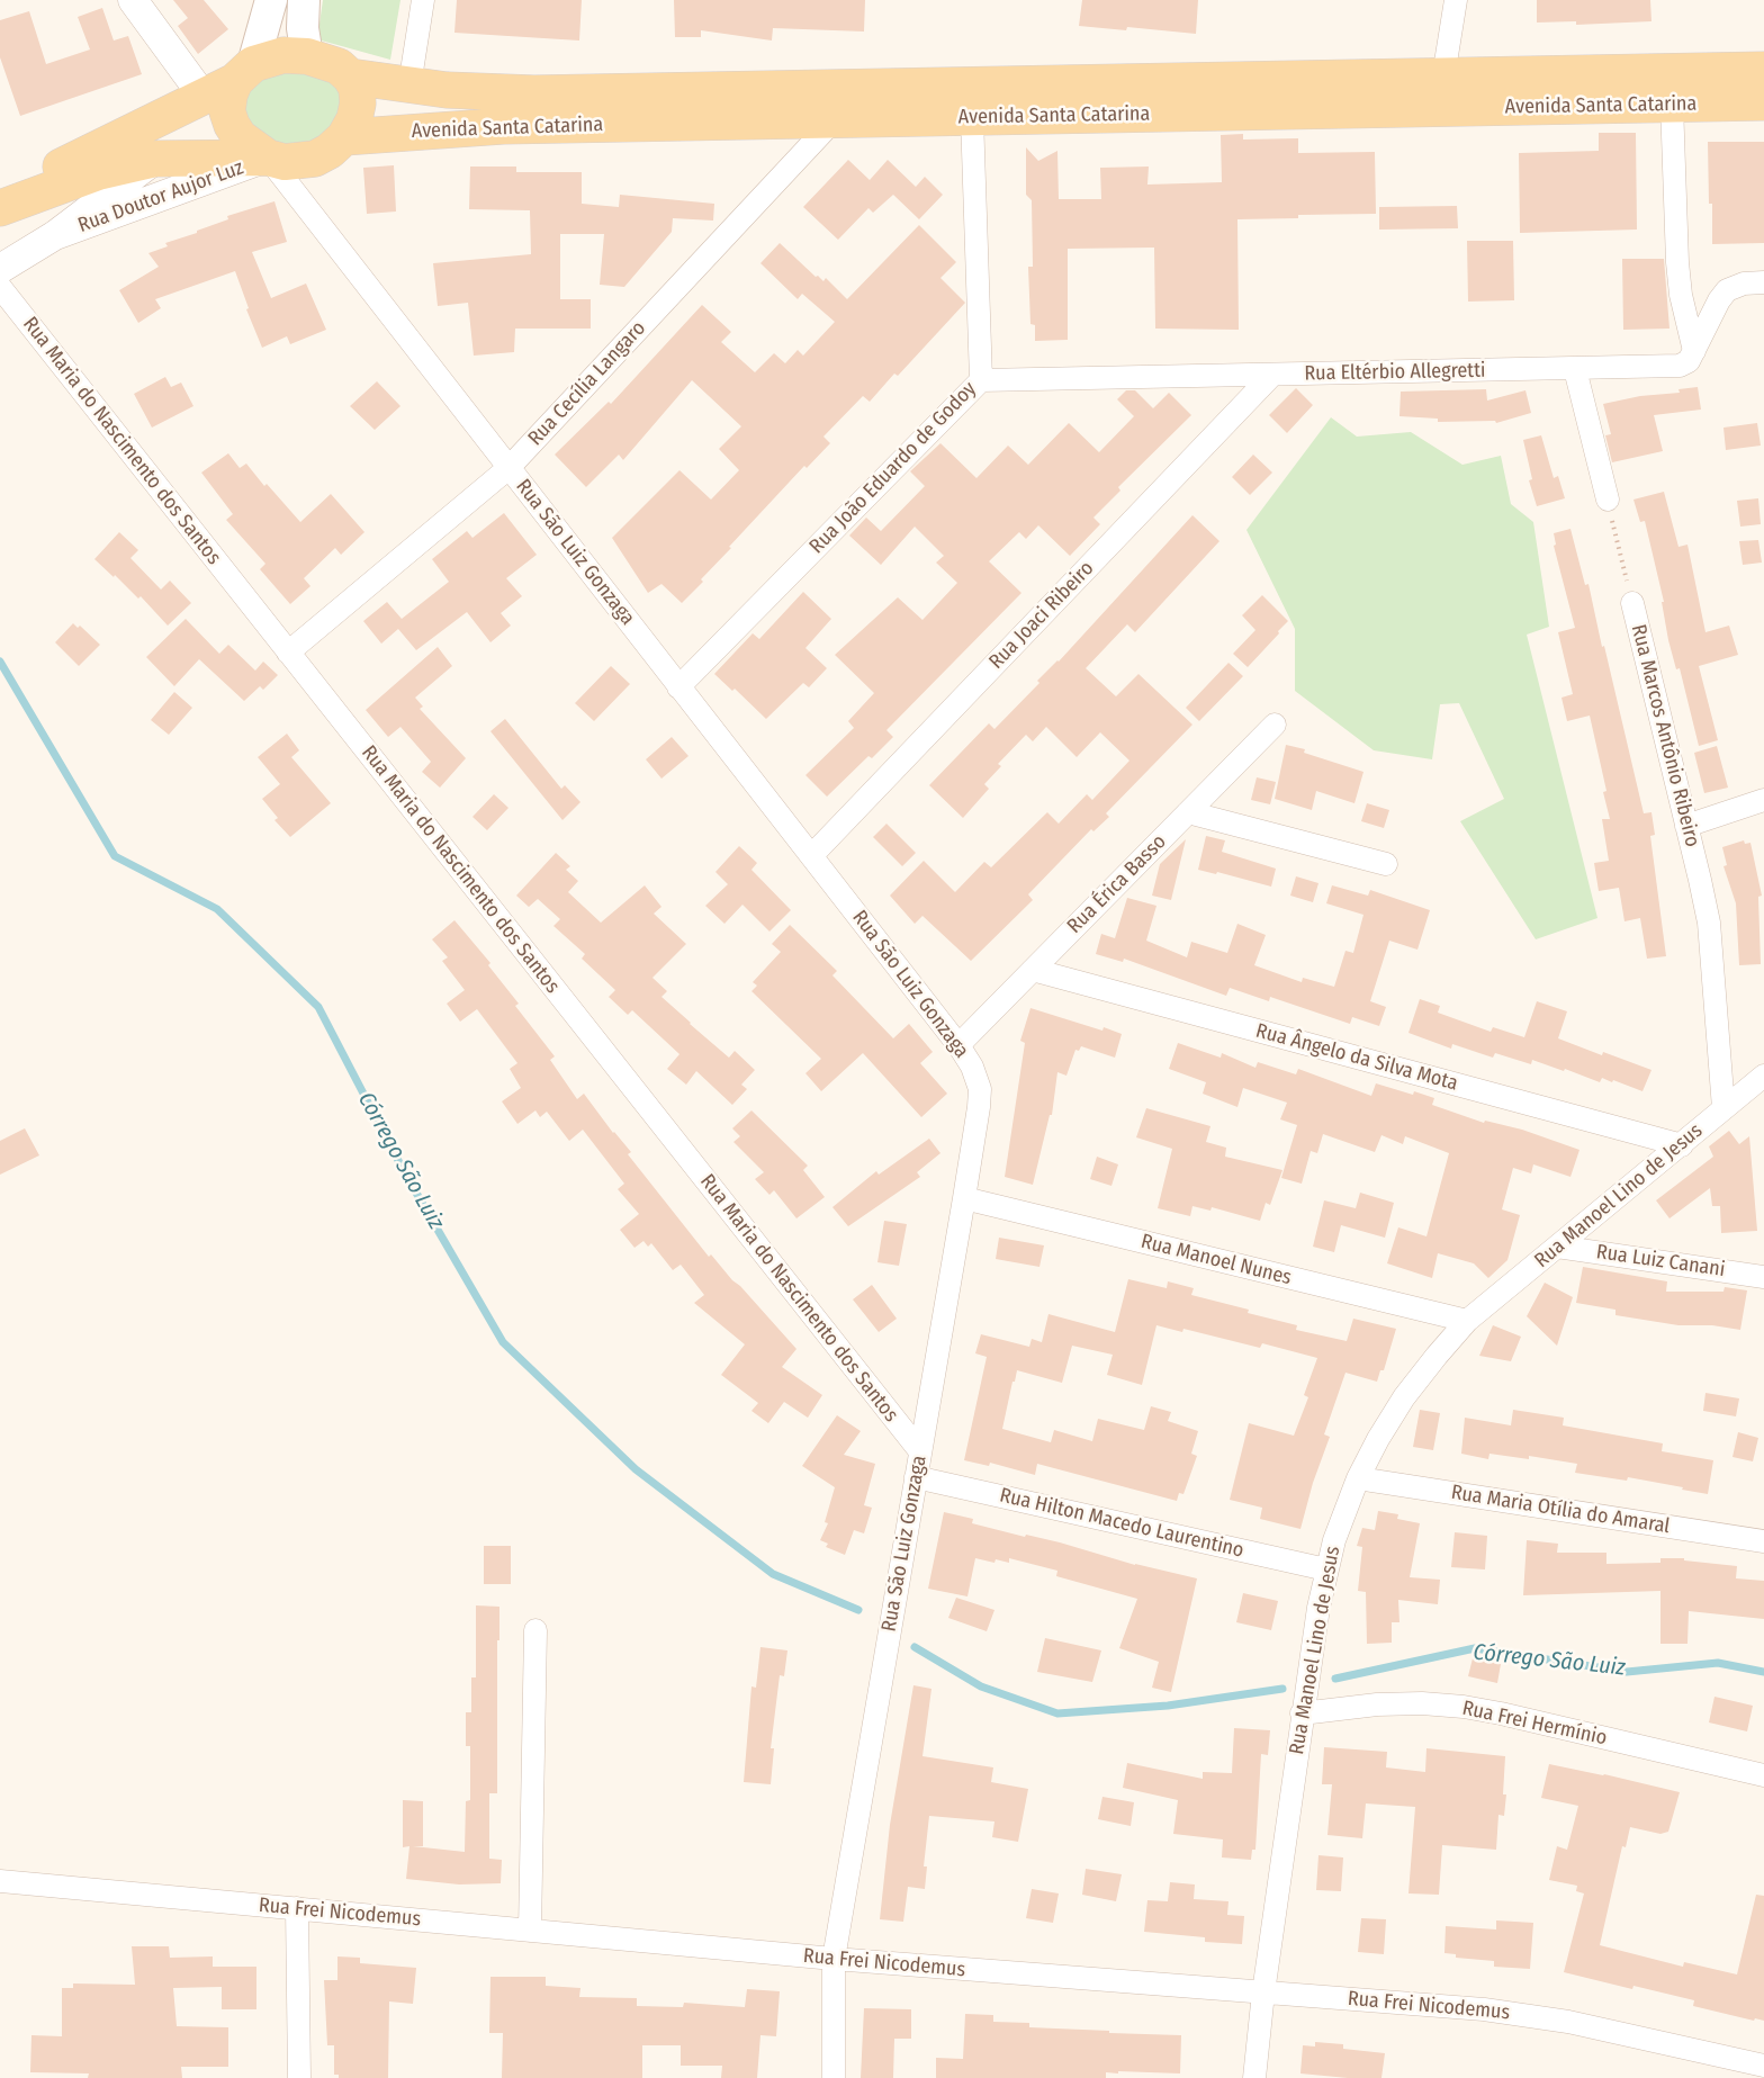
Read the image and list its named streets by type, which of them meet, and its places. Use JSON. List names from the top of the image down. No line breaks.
{"streets":{"main road":["Avenida Santa Catarina"],"street":["Rua Doutor Aujor Luz","Rua Eltérbio Allegretti","Rua Cecília Langaro","Rua Maria do Nascimento dos Santos","Rua João Eduardo de Godoy","Rua São Luiz Gonzaga","Rua Joaci Ribeiro","Rua Marcos Antônio Ribeiro","Rua Érica Basso","Rua Ângelo da Silva Mota","Rua Manoel Lino de Jesus","Rua Manoel Nunes","Rua Luiz Canani","Rua Maria Otília do Amaral","Rua Hilton Macedo Laurentino","Rua Frei Hermínio","Rua Frei Nicodemus"]},"crossings":[["Avenida Santa Catarina","Rua Doutor Aujor Luz"],["Avenida Santa Catarina","Rua Cecília Langaro"],["Avenida Santa Catarina","Rua João Eduardo de Godoy"],["Avenida Santa Catarina","Rua São Luiz Gonzaga"],["Rua Doutor Aujor Luz","Rua São Luiz Gonzaga"],["Rua Eltérbio Allegretti","Rua João Eduardo de Godoy"],["Rua Eltérbio Allegretti","Rua Joaci Ribeiro"],["Rua Cecília Langaro","Rua Maria do Nascimento dos Santos"],["Rua Cecília Langaro","Rua São Luiz Gonzaga"],["Rua Maria do Nascimento dos Santos","Rua São Luiz Gonzaga"],["Rua João Eduardo de Godoy","Rua São Luiz Gonzaga"],["Rua São Luiz Gonzaga","Rua Joaci Ribeiro"],["Rua São Luiz Gonzaga","Rua Érica Basso"],["Rua São Luiz Gonzaga","Rua Manoel Nunes"],["Rua São Luiz Gonzaga","Rua Hilton Macedo Laurentino"],["Rua São Luiz Gonzaga","Rua Frei Nicodemus"],["Rua Marcos Antônio Ribeiro","Rua Manoel Lino de Jesus"],["Rua Érica Basso","Rua Ângelo da Silva Mota"],["Rua Ângelo da Silva Mota","Rua Manoel Lino de Jesus"],["Rua Manoel Lino de Jesus","Rua Manoel Nunes"],["Rua Manoel Lino de Jesus","Rua Luiz Canani"],["Rua Manoel Lino de Jesus","Rua Maria Otília do Amaral"],["Rua Manoel Lino de Jesus","Rua Hilton Macedo Laurentino"],["Rua Manoel Lino de Jesus","Rua Frei Hermínio"],["Rua Manoel Lino de Jesus","Rua Frei Nicodemus"]],"water":["Córrego São Luiz"]}
